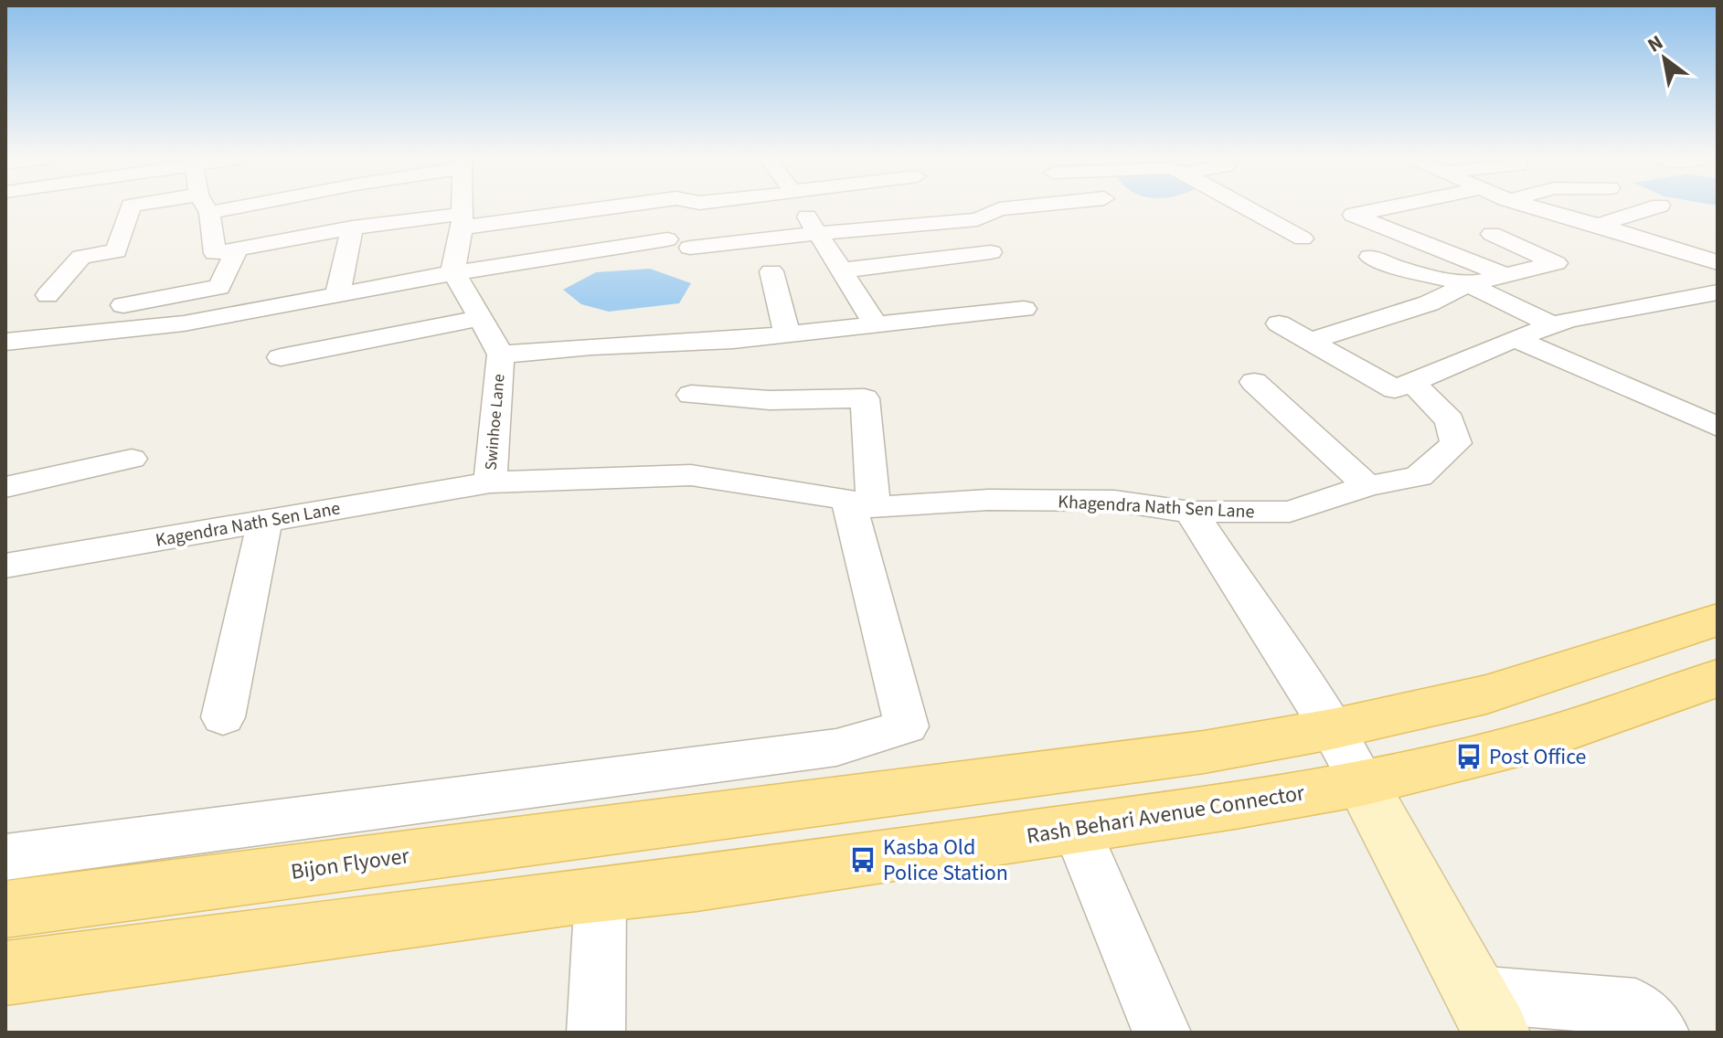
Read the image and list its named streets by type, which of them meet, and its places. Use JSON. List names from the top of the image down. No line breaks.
{"streets":{"main road":["Rash Behari Avenue Connector","Bijon Flyover"],"street":["Swinhoe Lane","Khagendra Nath Sen Lane","Kagendra Nath Sen Lane"]},"crossings":[["Swinhoe Lane","Khagendra Nath Sen Lane"],["Swinhoe Lane","Kagendra Nath Sen Lane"],["Khagendra Nath Sen Lane","Kagendra Nath Sen Lane"]],"places":{"bus stop":["Post Office","Kasba Old Police Station"]},"north":"top left"}
